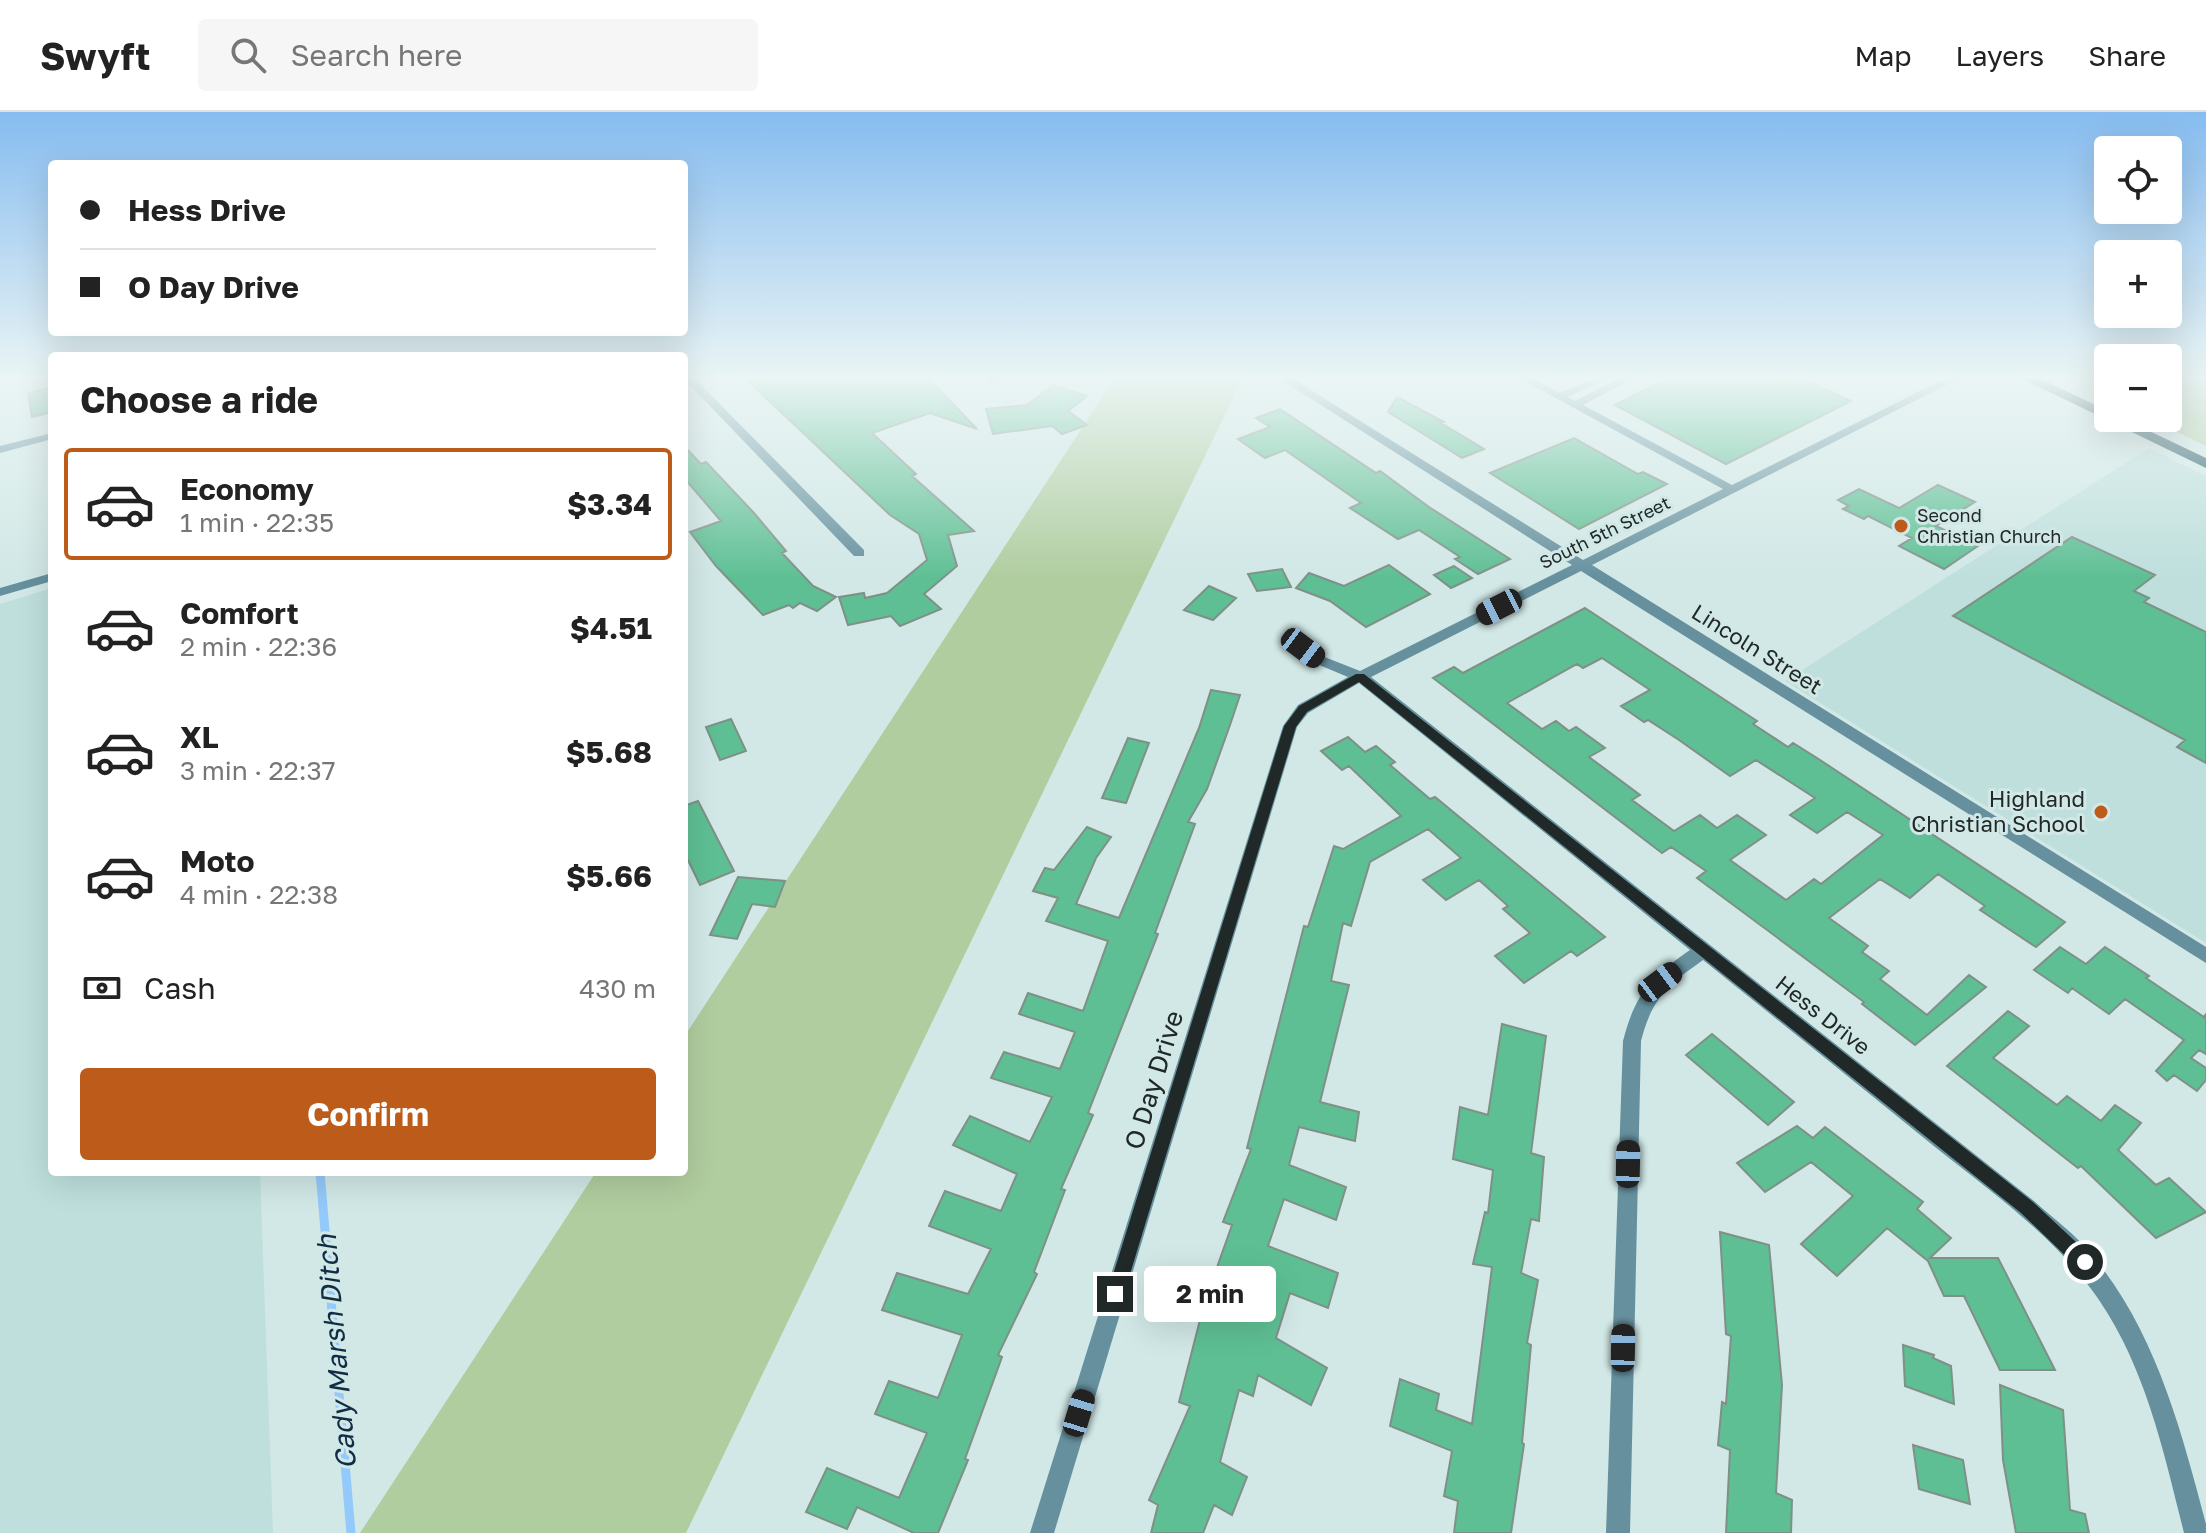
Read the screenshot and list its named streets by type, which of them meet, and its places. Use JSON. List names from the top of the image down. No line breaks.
{"streets":{"street":["South 5th Street","Lincoln Street","Hess Drive","O Day Drive"]},"crossings":[["South 5th Street","Lincoln Street"],["South 5th Street","Hess Drive"],["South 5th Street","O Day Drive"],["Hess Drive","O Day Drive"]],"water":["Cady Marsh Ditch"],"places":["Second Christian Church","Highland Christian School"],"page":{"header":"Swyft","search":"Search here","nav":["Map","Layers","Share"],"map_buttons":["+","−"],"banner":["Hess Drive","O Day Drive"],"heading":"Choose a ride","list":[{"name":"Economy","note":"1 min · 22:35","value":"$3.34"},{"name":"Comfort","note":"2 min · 22:36","value":"$4.51"},{"name":"XL","note":"3 min · 22:37","value":"$5.68"},{"name":"Moto","note":"4 min · 22:38","value":"$5.66"}],"pay":["Cash","430 m"],"buttons":"Confirm","bubble":"2 min"}}
